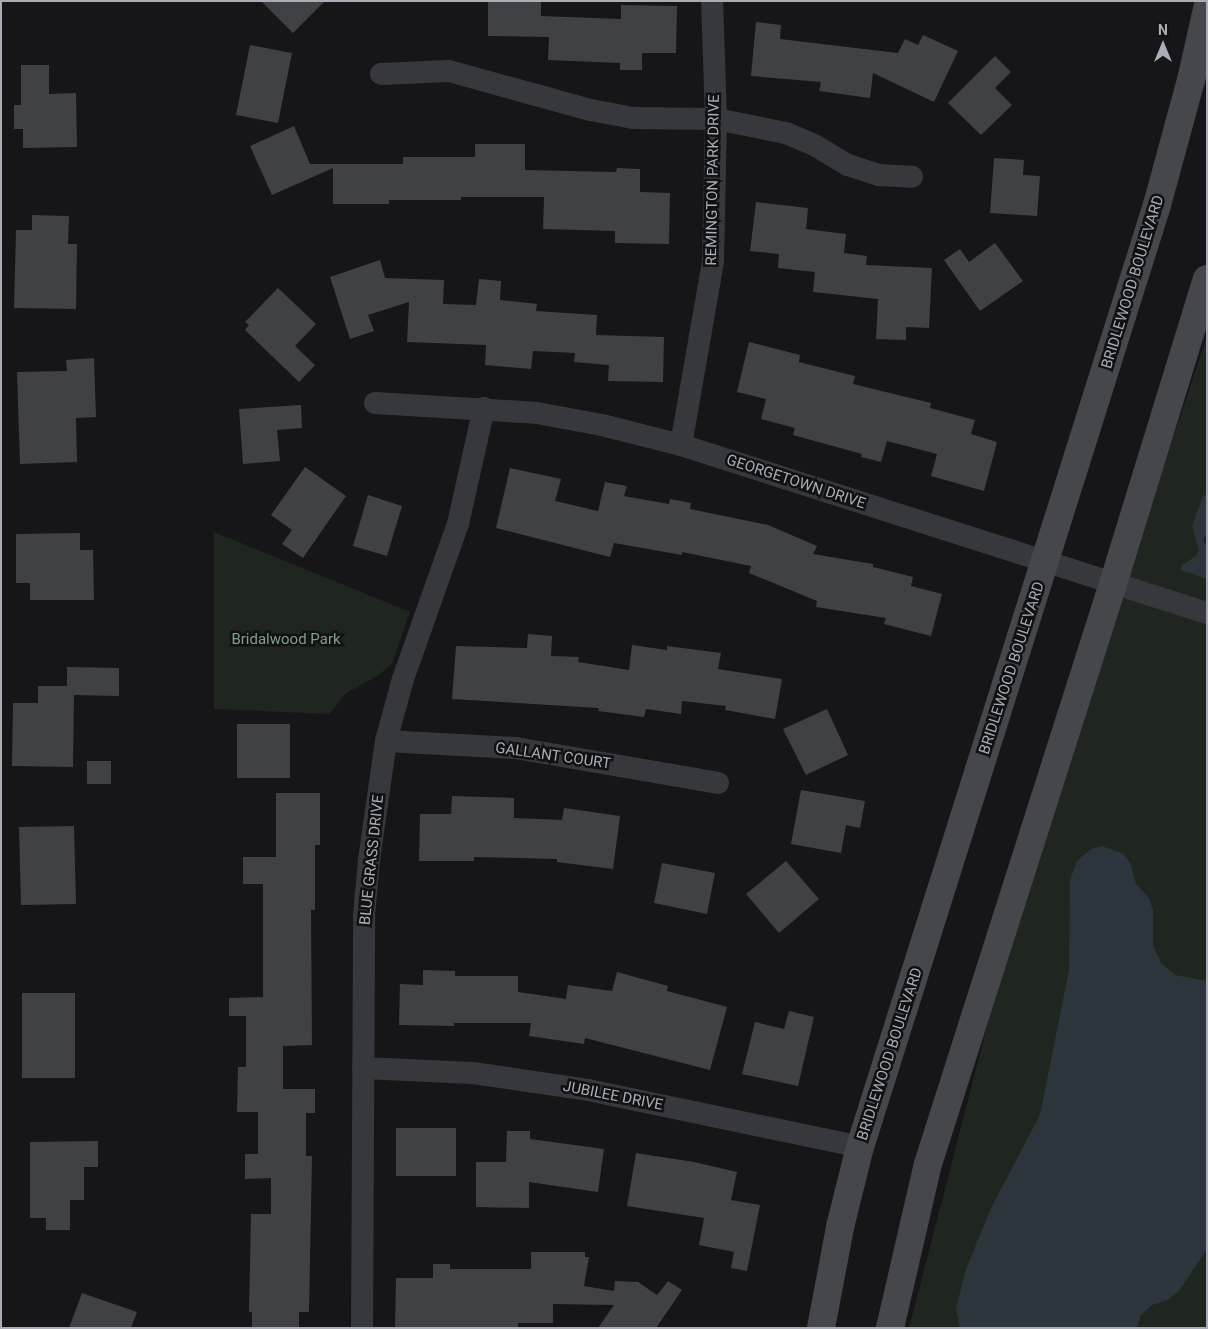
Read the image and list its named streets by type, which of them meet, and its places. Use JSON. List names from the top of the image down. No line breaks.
{"streets":{"main road":["BRIDLEWOOD BOULEVARD"],"street":["REMINGTON PARK DRIVE","GEORGETOWN DRIVE","GALLANT COURT","BLUE GRASS DRIVE","JUBILEE DRIVE"]},"crossings":[["REMINGTON PARK DRIVE","GEORGETOWN DRIVE"],["BRIDLEWOOD BOULEVARD","GEORGETOWN DRIVE"],["BRIDLEWOOD BOULEVARD","JUBILEE DRIVE"],["GEORGETOWN DRIVE","BLUE GRASS DRIVE"],["GALLANT COURT","BLUE GRASS DRIVE"],["BLUE GRASS DRIVE","JUBILEE DRIVE"]],"parks":["Bridalwood Park"],"north":"top"}
